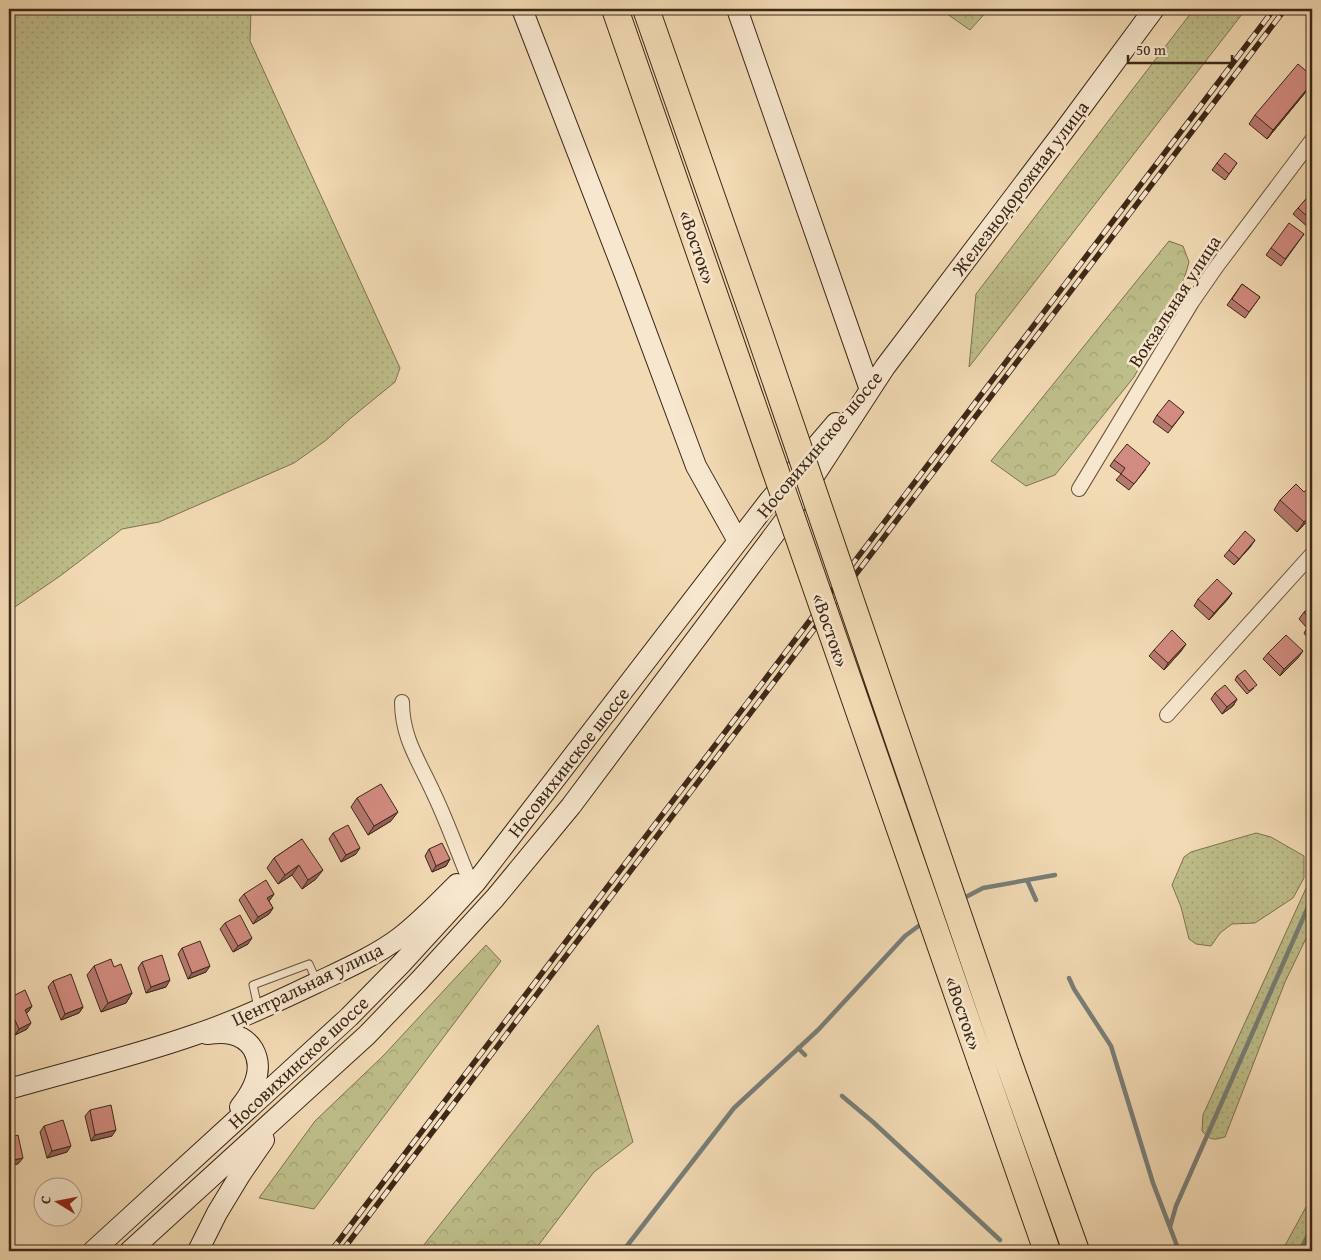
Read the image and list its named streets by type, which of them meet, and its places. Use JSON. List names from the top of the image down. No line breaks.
{"streets":{"highway":["«Восток»"],"main road":["Железнодорожная улица","Носовихинское шоссе","Центральная улица"],"street":["Вокзальная улица"]},"crossings":[["Железнодорожная улица","Носовихинское шоссе"],["Носовихинское шоссе","Центральная улица"]],"scale_bar":"50 m","north":"left"}
